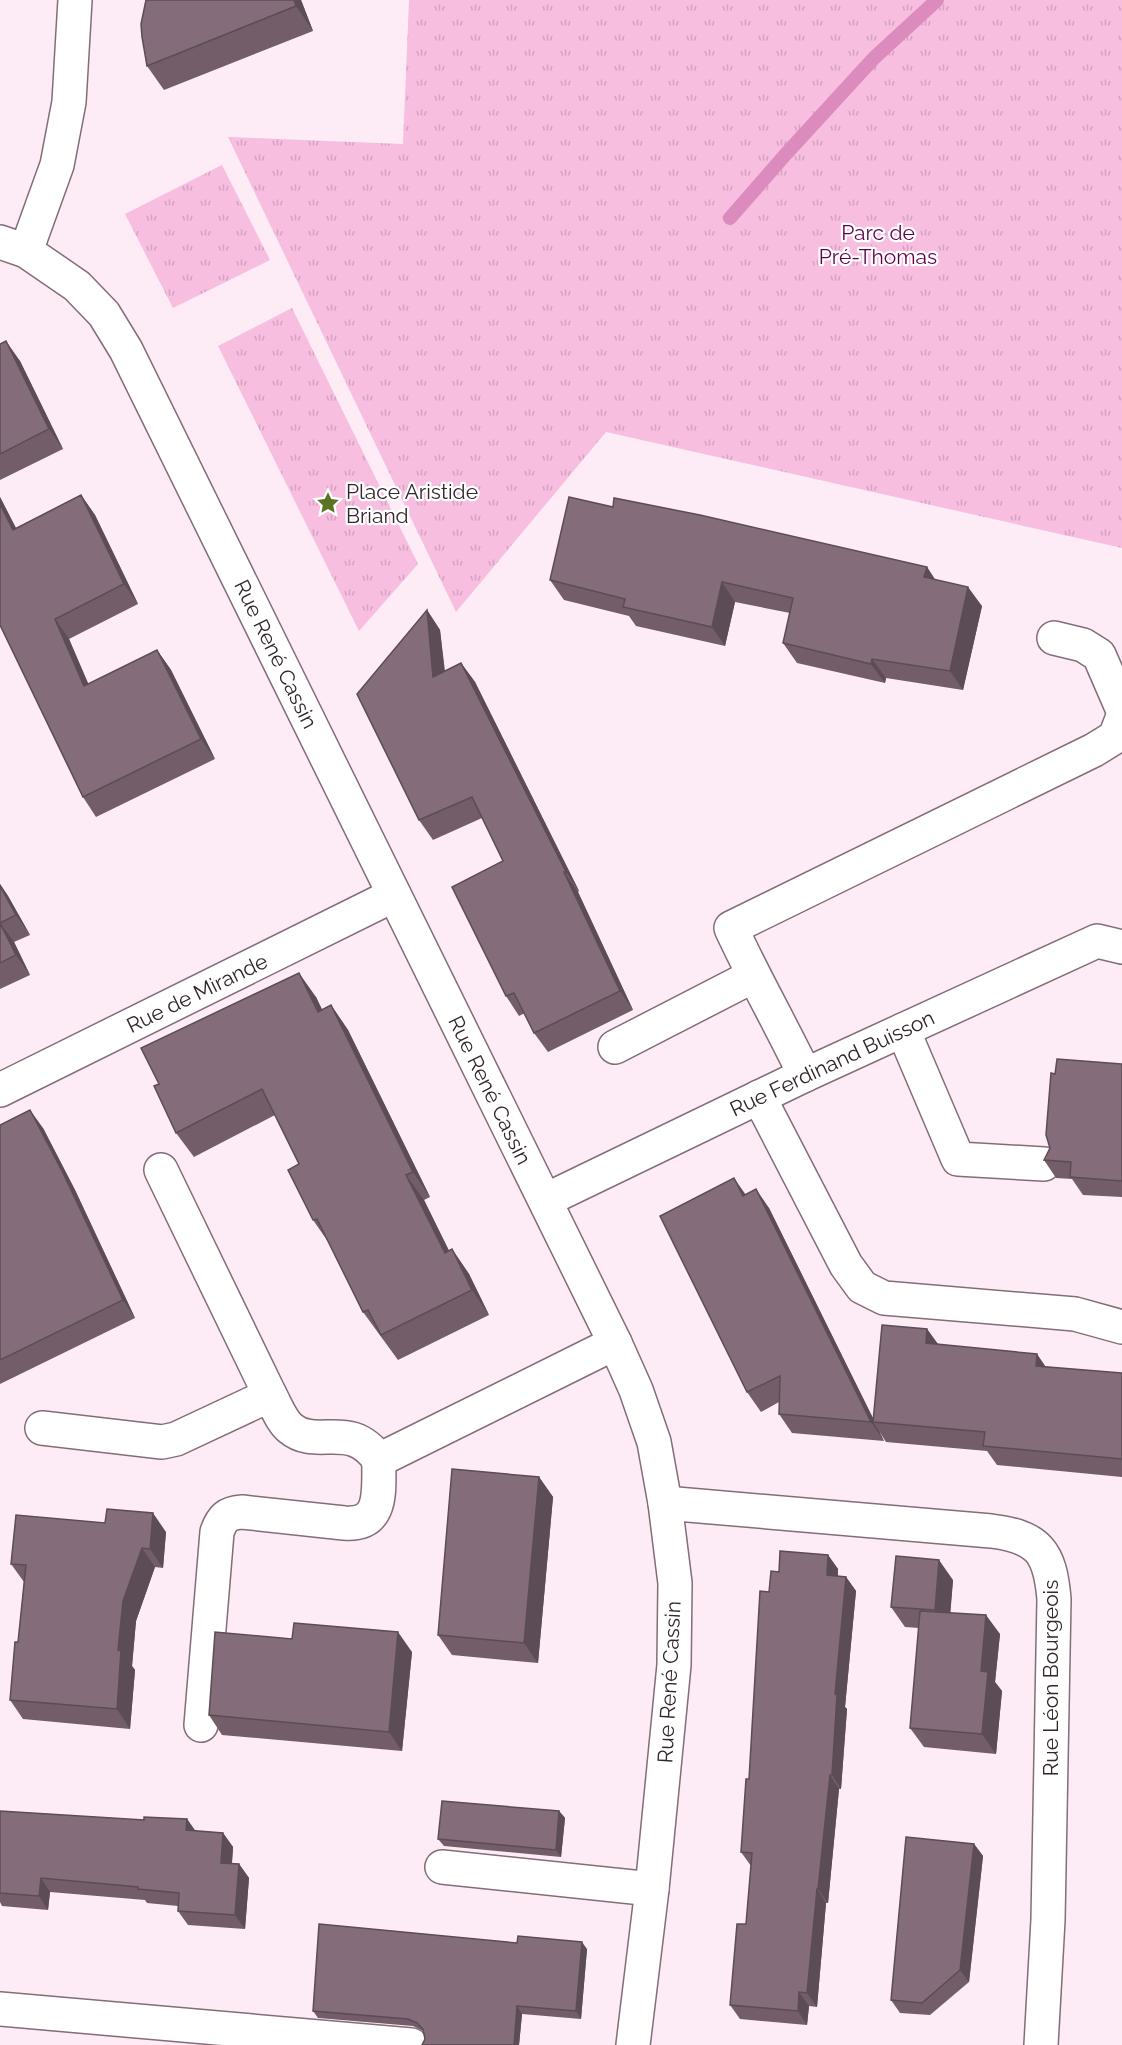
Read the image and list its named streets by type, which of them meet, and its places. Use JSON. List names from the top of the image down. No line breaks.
{"streets":{"street":["Rue René Cassin","Rue de Mirande","Rue Ferdinand Buisson","Rue Léon Bourgeois"]},"crossings":[["Rue René Cassin","Rue de Mirande"],["Rue René Cassin","Rue Ferdinand Buisson"],["Rue René Cassin","Rue Léon Bourgeois"]],"parks":["Parc de Pré-Thomas"],"places":{"place":["Place Aristide Briand"]}}
